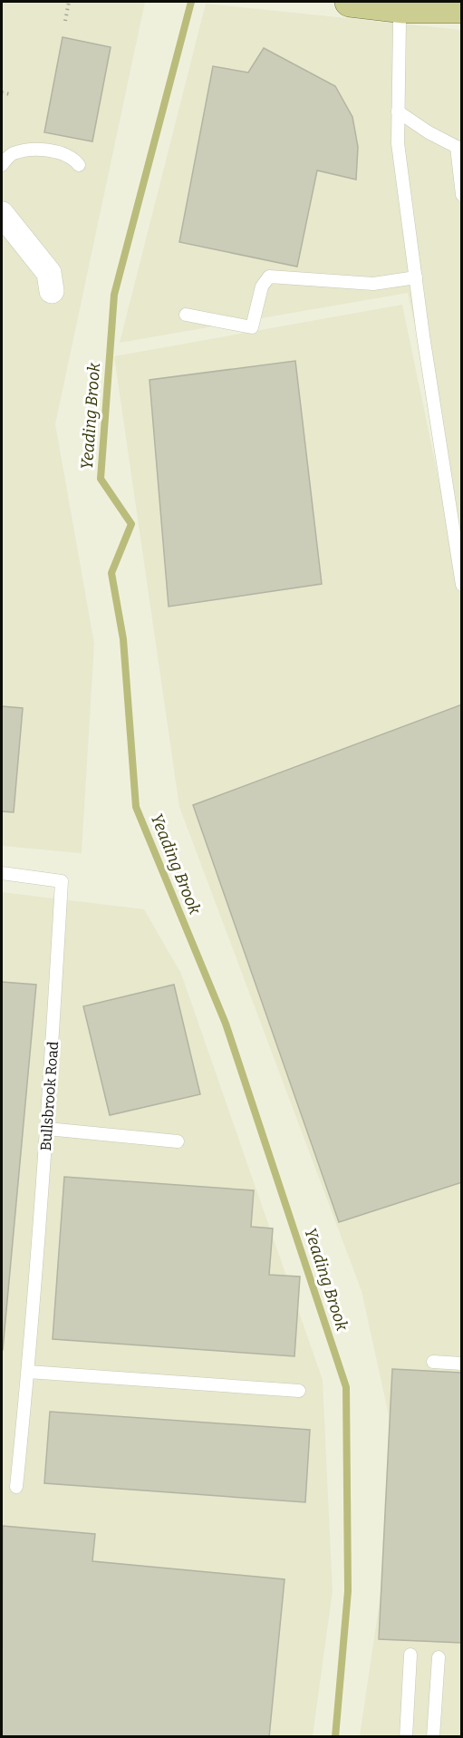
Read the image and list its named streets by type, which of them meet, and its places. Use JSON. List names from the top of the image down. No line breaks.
{"streets":{"lane":["Bullsbrook Road"]},"water":["Yeading Brook"]}
